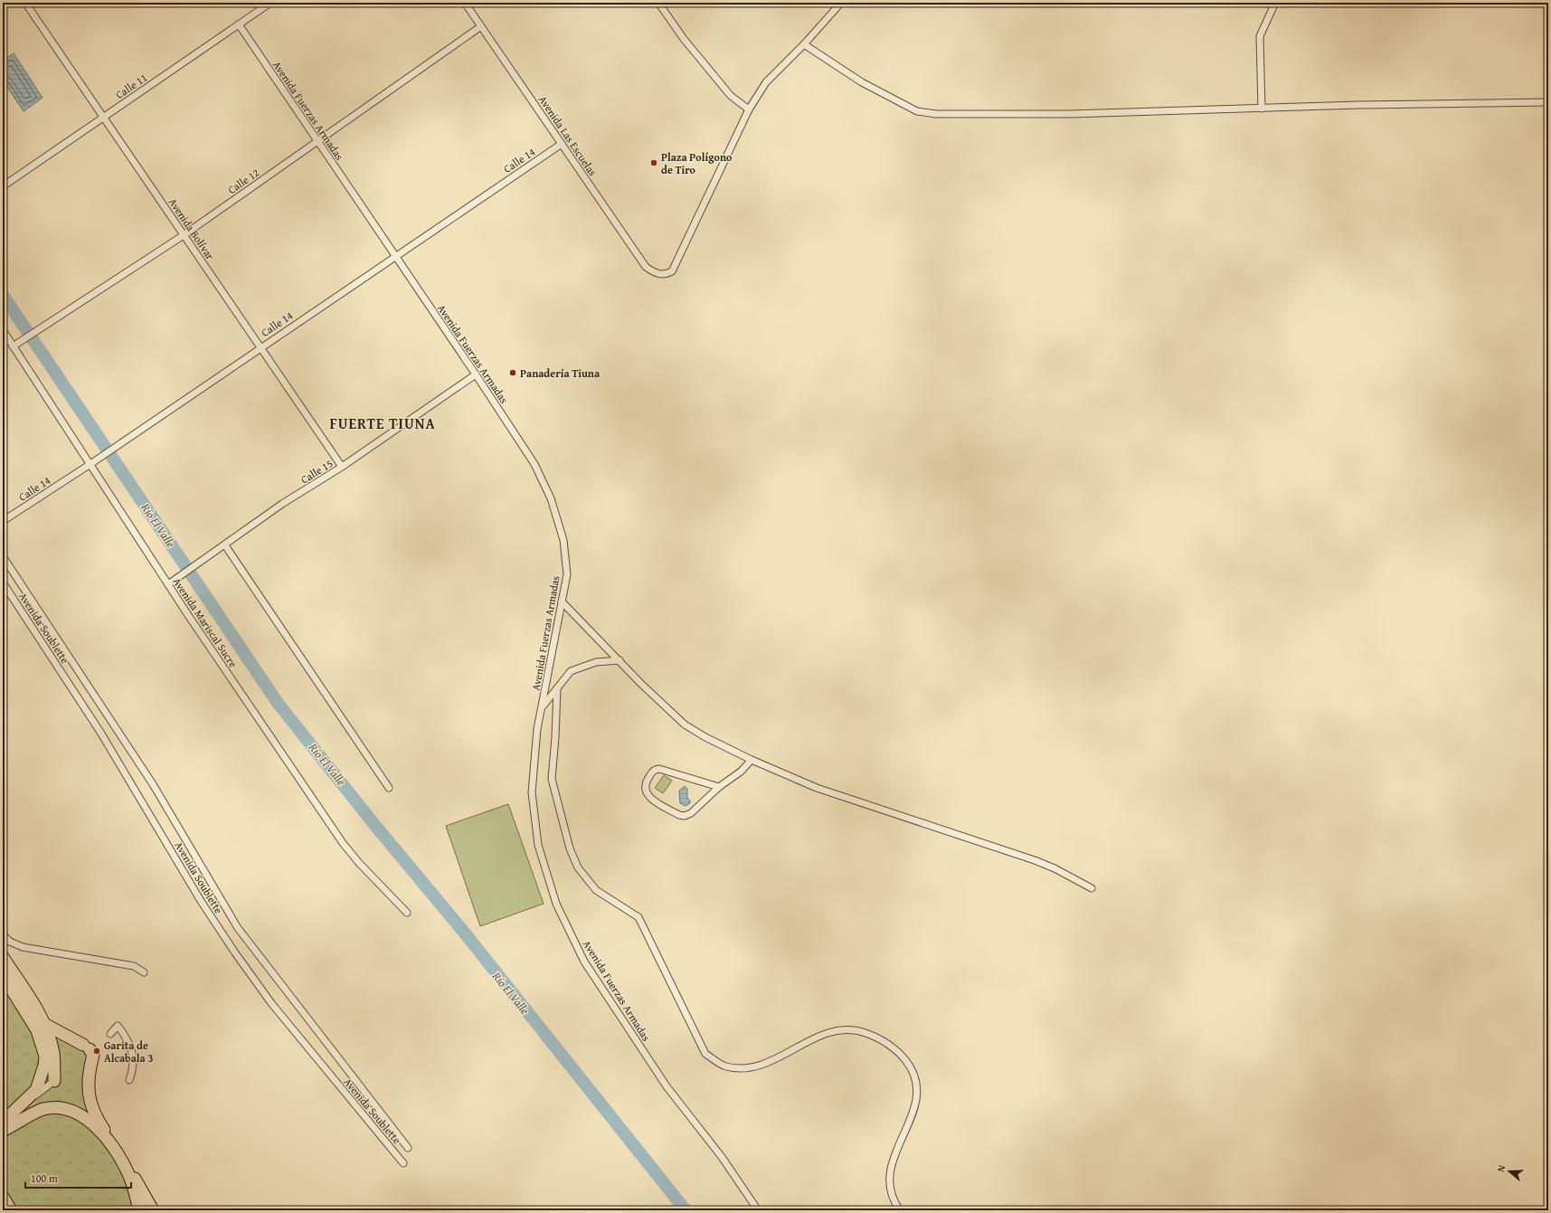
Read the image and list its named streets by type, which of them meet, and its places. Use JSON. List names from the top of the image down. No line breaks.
{"streets":{"street":["Calle 11","Avenida Fuerzas Armadas","Avenida Las Escuelas","Calle 14","Calle 12","Avenida Bolívar","Calle 15","Avenida Mariscal Sucre","Avenida Soublette"]},"crossings":[["Calle 11","Avenida Fuerzas Armadas"],["Calle 11","Avenida Bolívar"],["Avenida Fuerzas Armadas","Calle 14"],["Avenida Fuerzas Armadas","Calle 12"],["Avenida Fuerzas Armadas","Calle 15"],["Avenida Las Escuelas","Calle 14"],["Avenida Las Escuelas","Calle 12"],["Calle 14","Avenida Bolívar"],["Calle 14","Avenida Mariscal Sucre"],["Calle 12","Avenida Bolívar"],["Calle 12","Avenida Mariscal Sucre"],["Avenida Bolívar","Calle 15"],["Calle 15","Avenida Mariscal Sucre"]],"districts":["FUERTE TIUNA"],"water":["Río El Valle"],"places":["Plaza Polígono de Tiro","Panadería Tiuna","Garita de Alcabala 3"],"scale_bar":"100 m","north":"left"}
